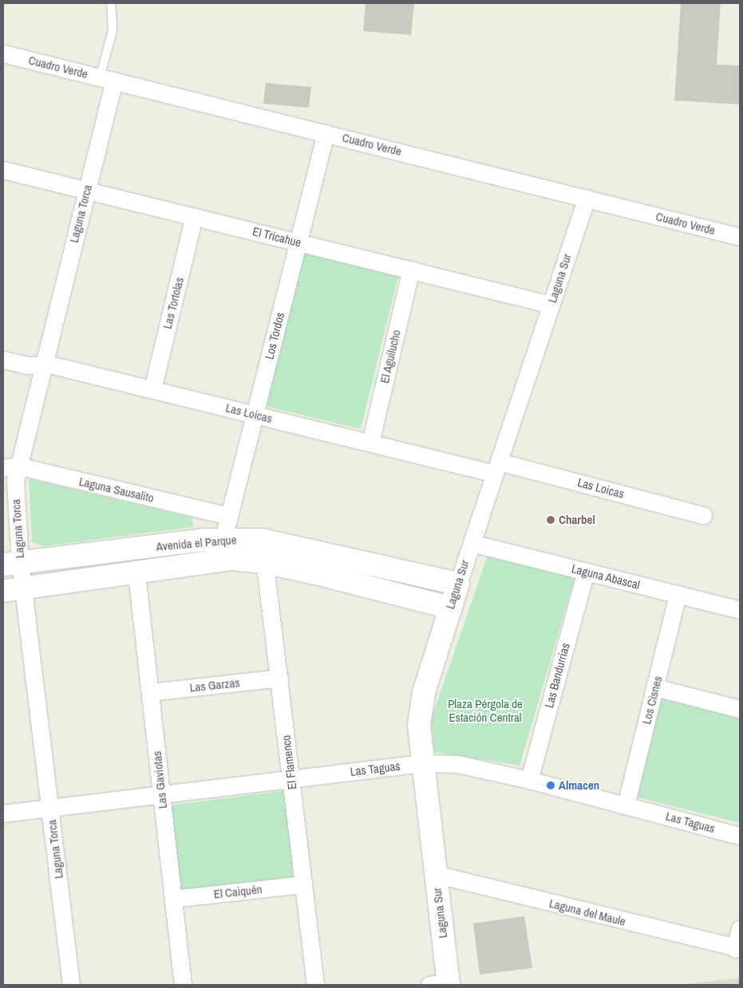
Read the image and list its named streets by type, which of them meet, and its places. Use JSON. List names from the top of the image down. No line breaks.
{"streets":{"street":["Cuadro Verde","Laguna Torca","El Tricahue","Laguna Sur","Las Tortolas","Los Tordos","El Aguilucho","Las Loicas","Laguna Sausalito","Avenida el Parque","Laguna Abascal","Las Bandurrias","Las Garzas","Los Cisnes","El Flamenco","Las Taguas","Las Gaviotas","El Caiquén","Laguna del Maule"]},"crossings":[["Cuadro Verde","Laguna Torca"],["Cuadro Verde","Laguna Sur"],["Cuadro Verde","Los Tordos"],["Laguna Torca","El Tricahue"],["Laguna Torca","Las Loicas"],["Laguna Torca","Laguna Sausalito"],["Laguna Torca","Avenida el Parque"],["Laguna Torca","Las Taguas"],["El Tricahue","Laguna Sur"],["El Tricahue","Las Tortolas"],["El Tricahue","Los Tordos"],["El Tricahue","El Aguilucho"],["Laguna Sur","Las Loicas"],["Laguna Sur","Avenida el Parque"],["Laguna Sur","Laguna Abascal"],["Laguna Sur","Las Taguas"],["Laguna Sur","Laguna del Maule"],["Las Tortolas","Las Loicas"],["Los Tordos","Las Loicas"],["Los Tordos","Laguna Sausalito"],["Los Tordos","Avenida el Parque"],["El Aguilucho","Las Loicas"],["Avenida el Parque","El Flamenco"],["Avenida el Parque","Las Gaviotas"],["Laguna Abascal","Las Bandurrias"],["Laguna Abascal","Los Cisnes"],["Las Bandurrias","Las Taguas"],["Las Garzas","El Flamenco"],["Las Garzas","Las Gaviotas"],["Los Cisnes","Las Taguas"],["El Flamenco","Las Taguas"],["El Flamenco","El Caiquén"],["Las Taguas","Las Gaviotas"],["Las Gaviotas","El Caiquén"]],"parks":["Plaza Pérgola de Estación Central"],"places":["Charbel","Almacen"]}
